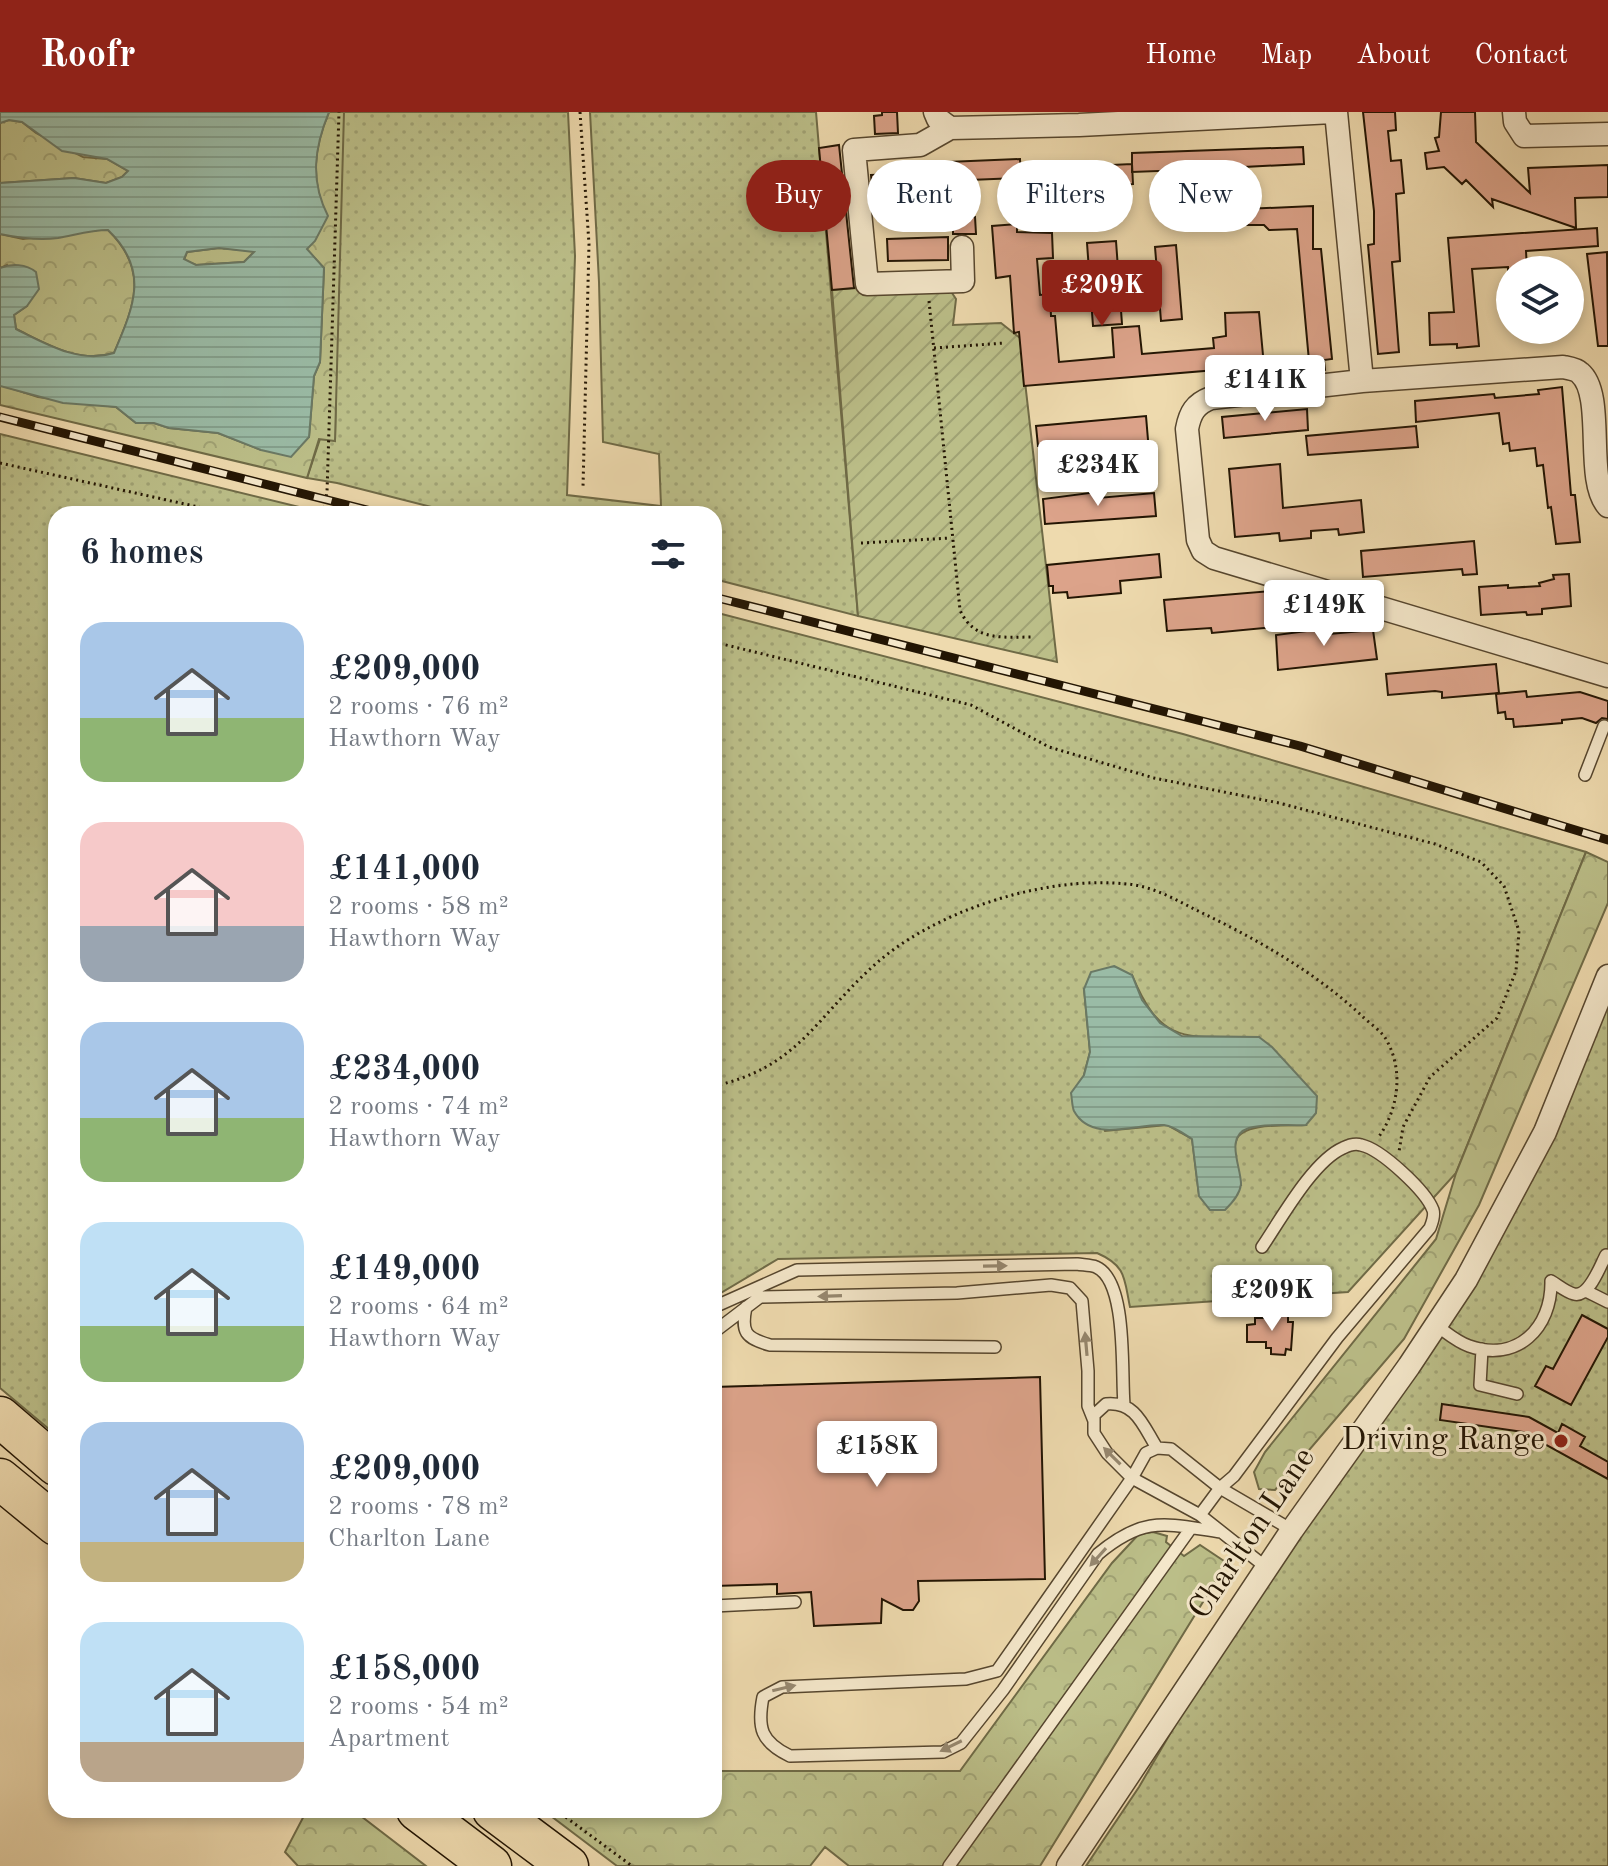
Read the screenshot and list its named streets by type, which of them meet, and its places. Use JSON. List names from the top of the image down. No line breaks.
{"streets":{"street":["Charlton Lane"]},"places":["Driving Range"],"page":{"header":"Roofr","nav":["Home","Map","About","Contact"],"chip":["Buy","Rent","Filters","New"],"price":["£209K","£141K","£234K","£149K","£209K","£158K"],"heading":"6 homes","list":[{"name":"£209,000","note":"2 rooms · 76 m² · Hawthorn Way"},{"name":"£141,000","note":"2 rooms · 58 m² · Hawthorn Way"},{"name":"£234,000","note":"2 rooms · 74 m² · Hawthorn Way"},{"name":"£149,000","note":"2 rooms · 64 m² · Hawthorn Way"},{"name":"£209,000","note":"2 rooms · 78 m² · Charlton Lane"},{"name":"£158,000","note":"2 rooms · 54 m² · Apartment"}]}}
